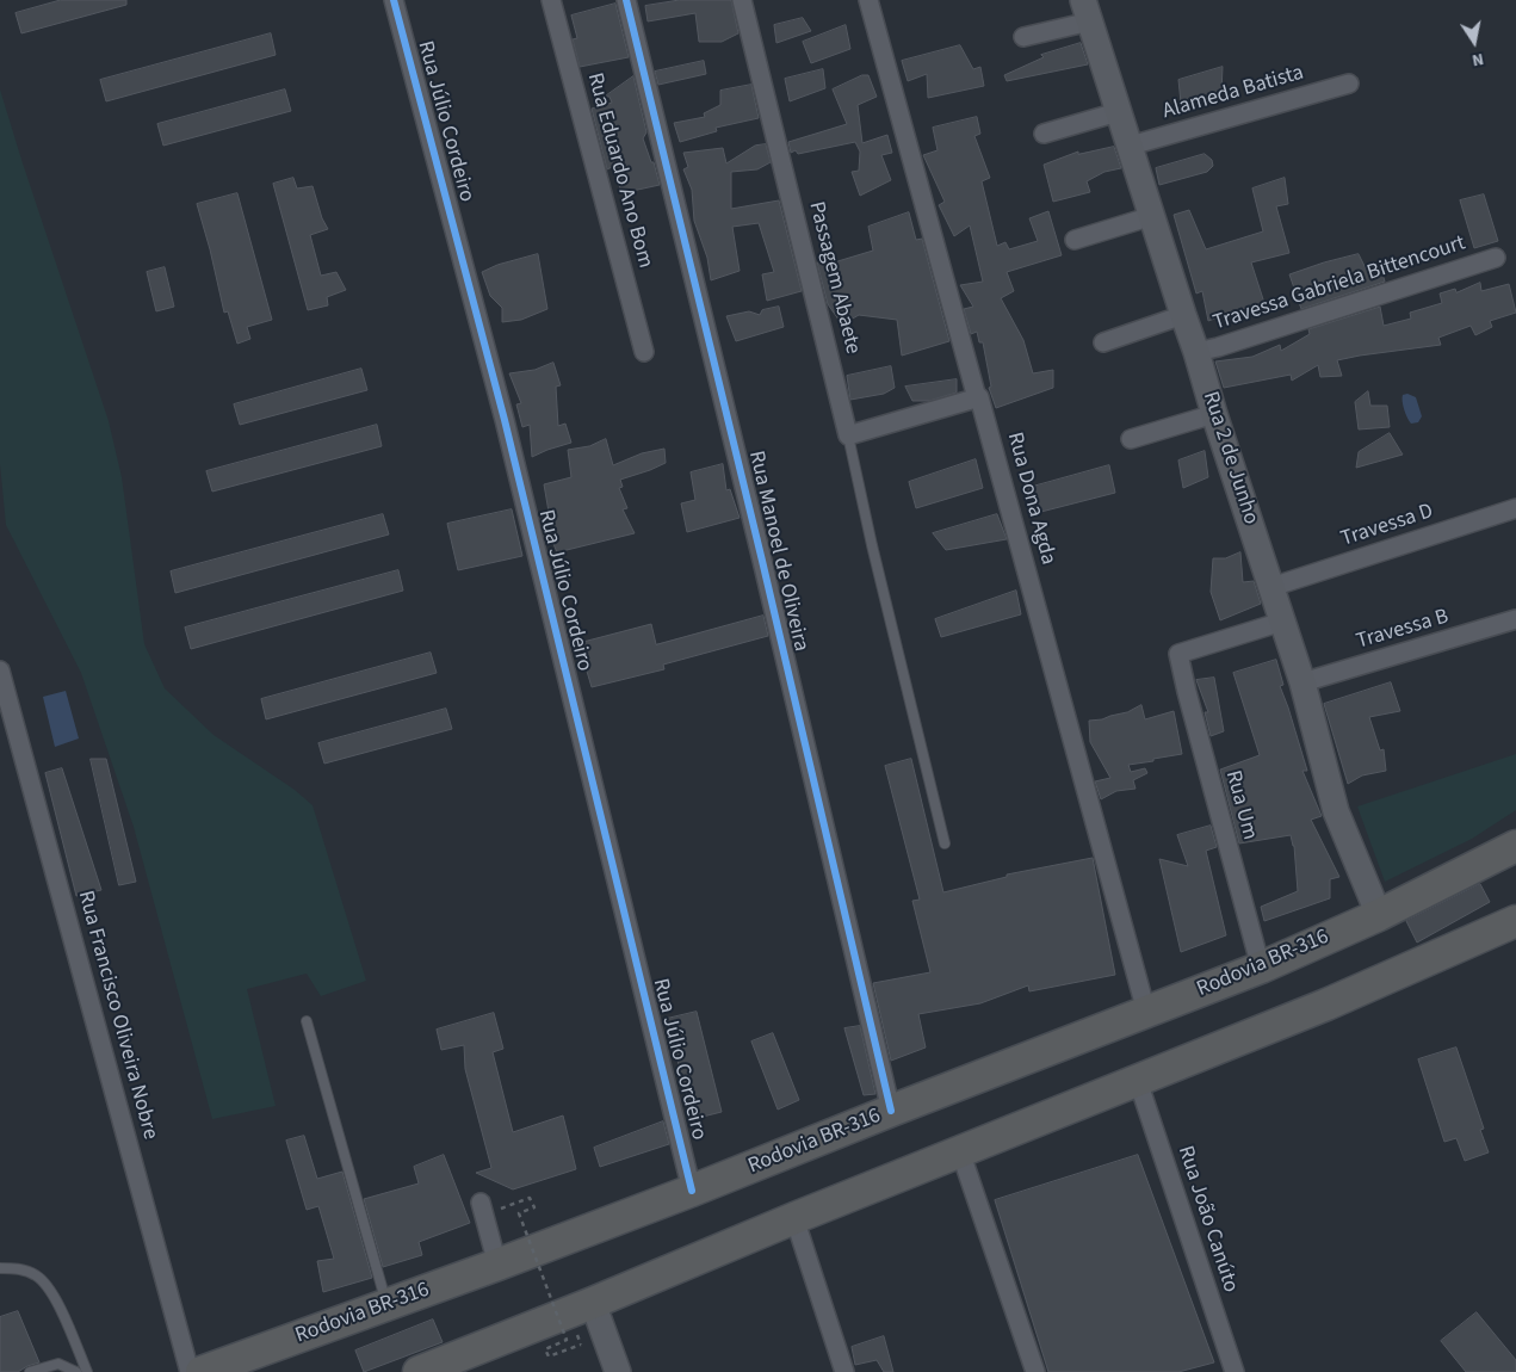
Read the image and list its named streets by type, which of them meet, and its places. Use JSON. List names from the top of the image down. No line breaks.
{"streets":{"highway":["Rodovia BR-316"],"street":["Alameda Batista","Rua Júlio Cordeiro","Rua Eduardo Ano Bom","Passagem Abaete","Travessa Gabriela Bittencourt","Rua 2 de Junho","Rua Dona Agda","Travessa D","Rua Manoel de Oliveira","Travessa B","Rua Um","Rua Francisco Oliveira Nobre","Rua João Canúto"]},"crossings":[["Alameda Batista","Rua 2 de Junho"],["Rua Júlio Cordeiro","Rodovia BR-316"],["Travessa Gabriela Bittencourt","Rua 2 de Junho"],["Rua 2 de Junho","Travessa D"],["Rua 2 de Junho","Travessa B"],["Rua 2 de Junho","Rua Um"],["Rua 2 de Junho","Rodovia BR-316"],["Rua Dona Agda","Rodovia BR-316"],["Rua Manoel de Oliveira","Rodovia BR-316"],["Rua Um","Rodovia BR-316"]],"north":"bottom"}
